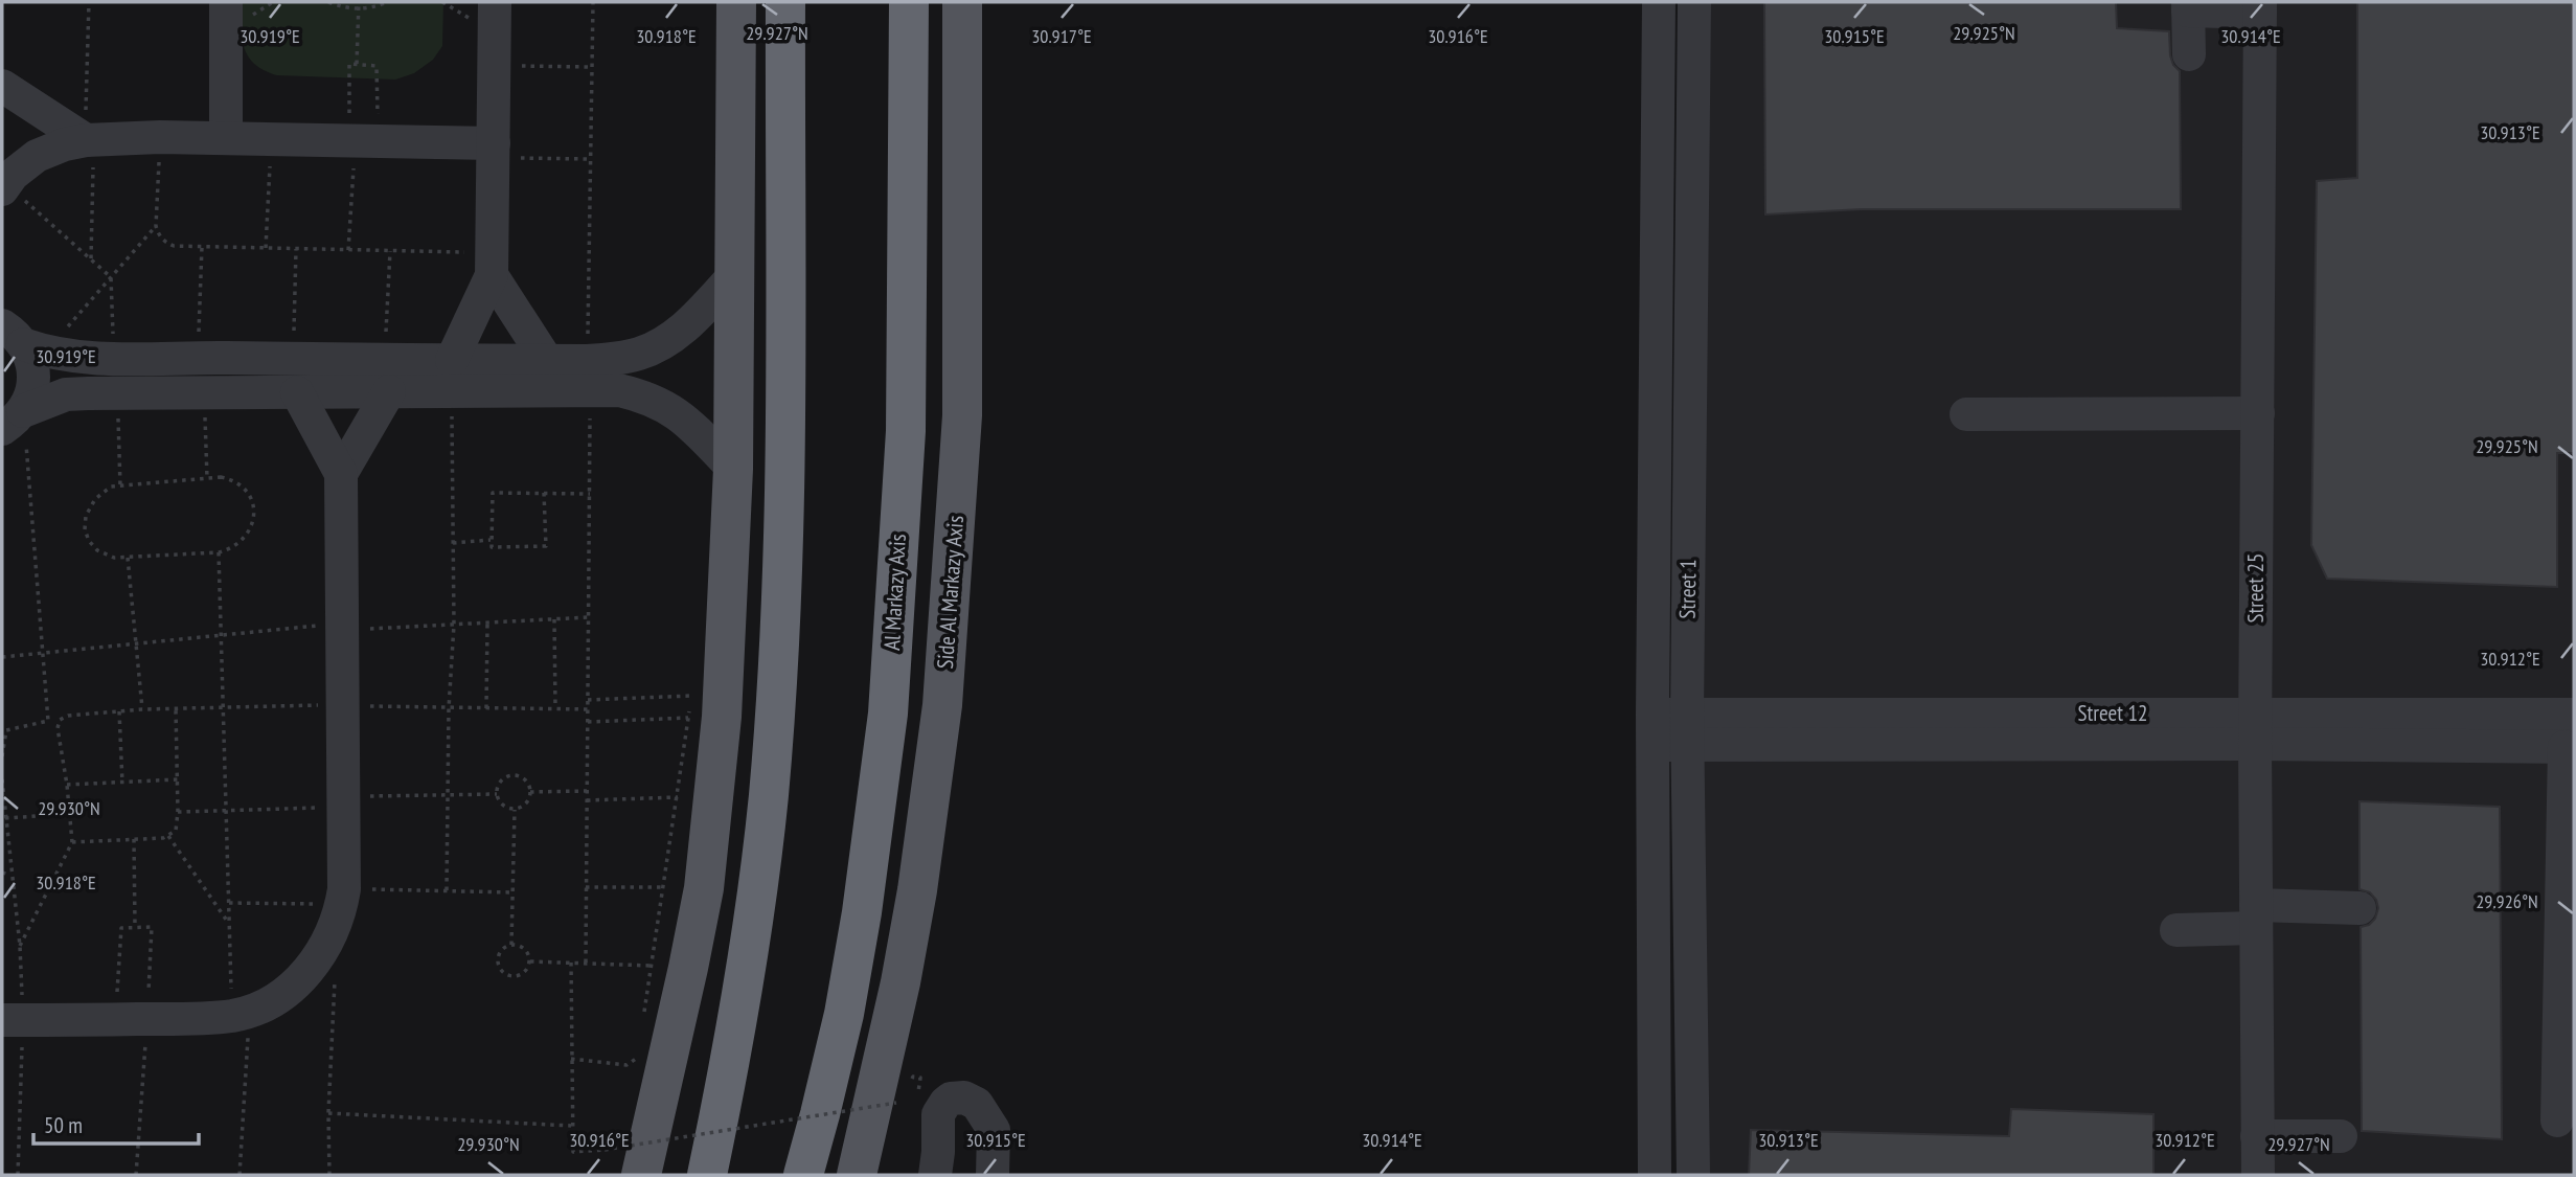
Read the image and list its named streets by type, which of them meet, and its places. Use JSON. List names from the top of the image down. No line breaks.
{"streets":{"highway":["Al Markazy Axis"],"main road":["Side Al Markazy Axis"],"street":["Street 25","Street 1","Street 12"]},"crossings":[["Street 25","Street 12"],["Street 1","Street 12"]],"scale_bar":"50 m","coordinates":["29.927°N","29.925°N","30.919°E","30.918°E","30.917°E","30.916°E","30.915°E","30.914°E","30.913°E","30.912°E","29.930°N","29.926°N"]}
